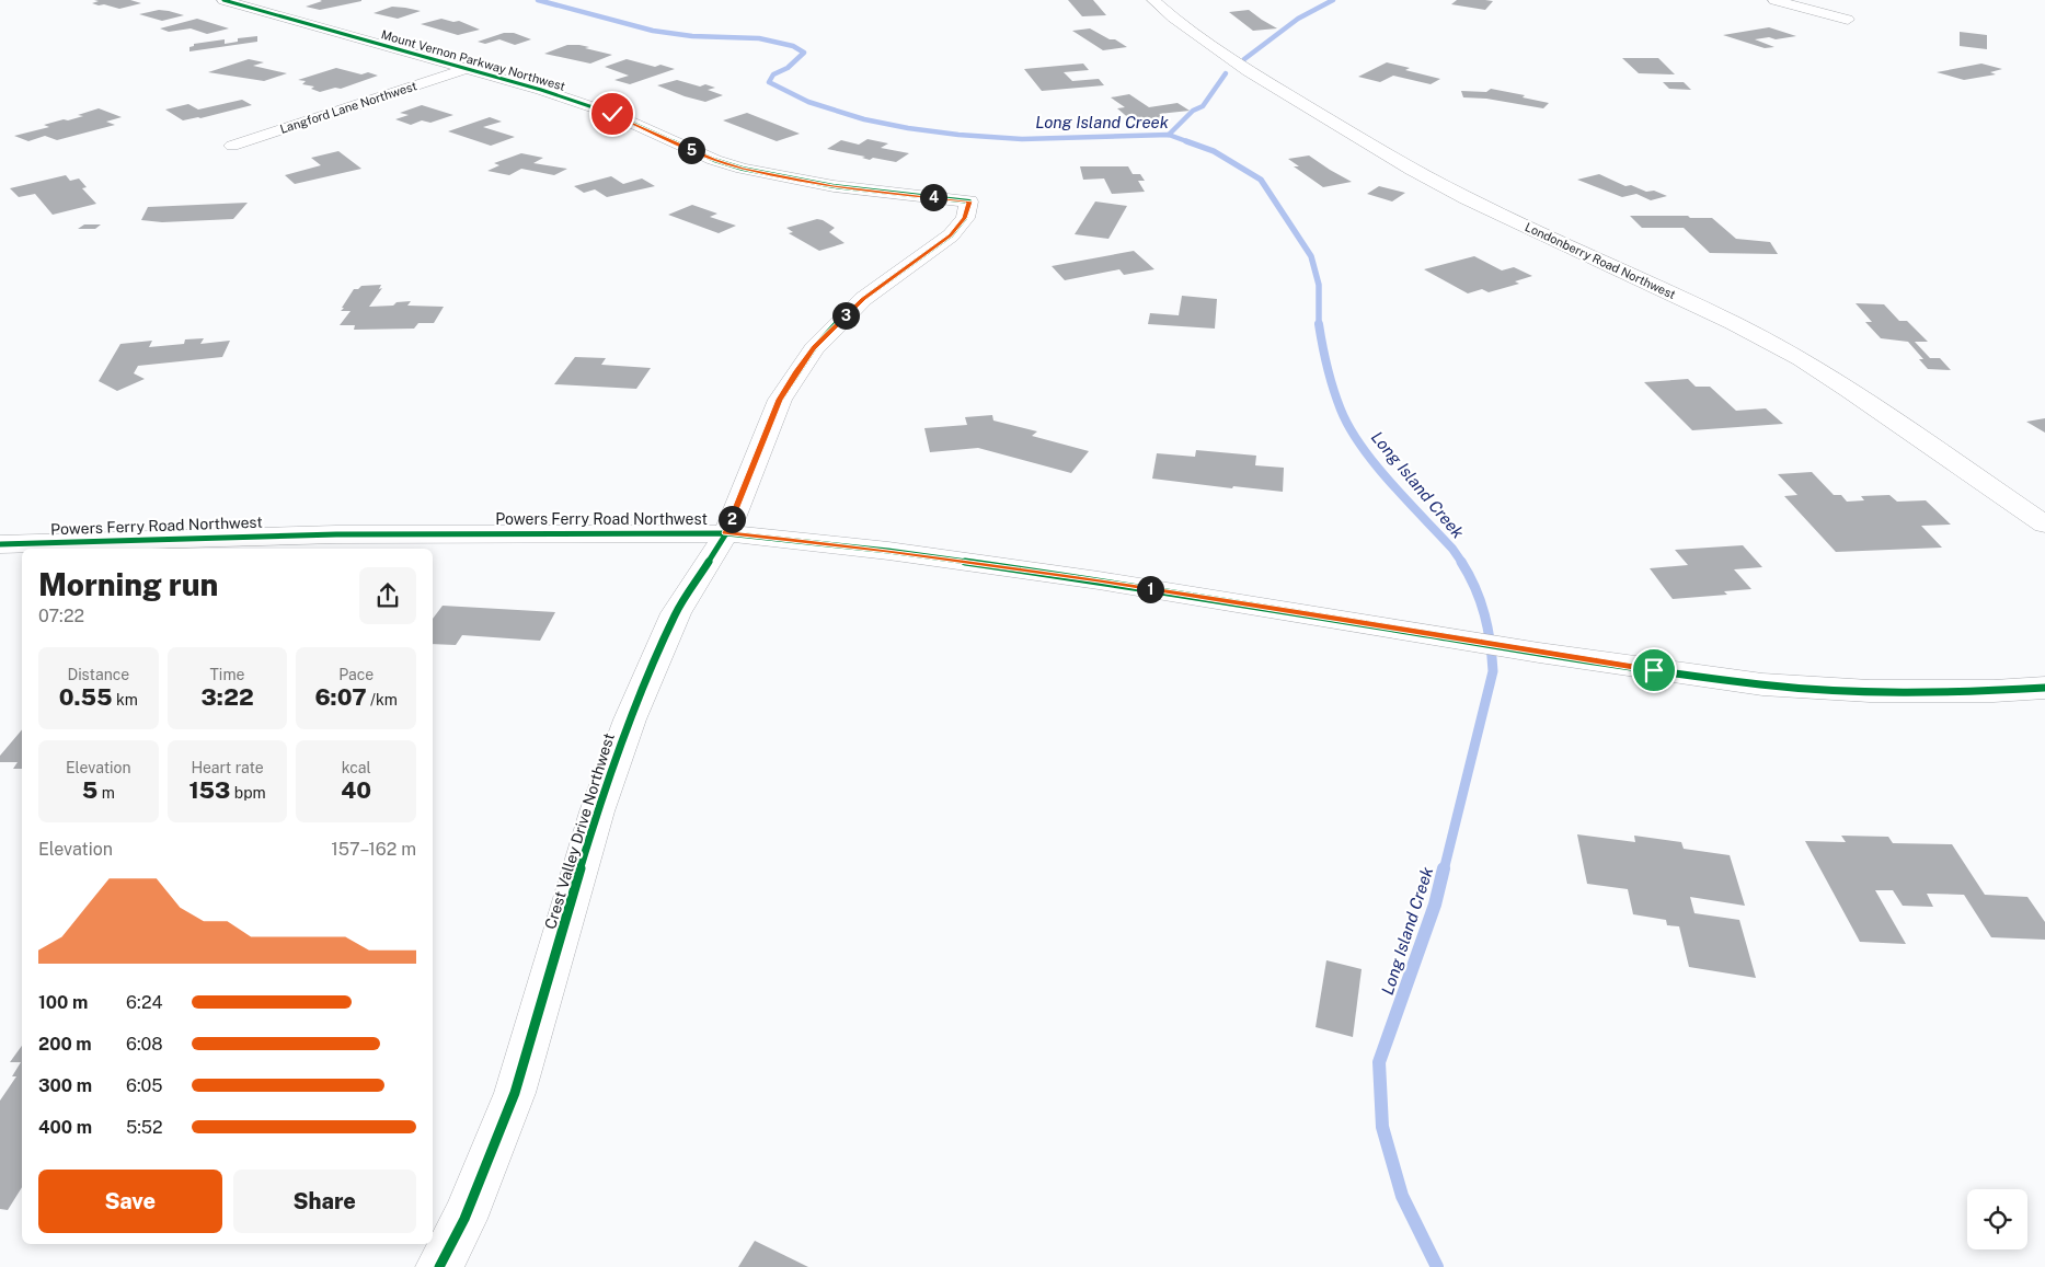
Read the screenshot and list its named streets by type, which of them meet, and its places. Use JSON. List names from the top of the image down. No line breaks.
{"streets":{"street":["Mount Vernon Parkway Northwest","Langford Lane Northwest","Londonberry Road Northwest","Powers Ferry Road Northwest","Crest Valley Drive Northwest"]},"crossings":[["Mount Vernon Parkway Northwest","Langford Lane Northwest"],["Mount Vernon Parkway Northwest","Crest Valley Drive Northwest"],["Powers Ferry Road Northwest","Crest Valley Drive Northwest"]],"water":["Long Island Creek"],"page":{"pins":["5","4","3","2","1"],"heading":["Morning run","07:22"],"stats":[["Distance","0.55 km"],["Time","3:22"],["Pace","6:07 /km"],["Elevation","5 m"],["Heart rate","153 bpm"],["kcal","40"]],"chart":["Elevation","157–162 m"],"list":[{"name":"100 m","note":"6:24"},{"name":"200 m","note":"6:08"},{"name":"300 m","note":"6:05"},{"name":"400 m","note":"5:52"}],"buttons":["Save","Share"]}}
